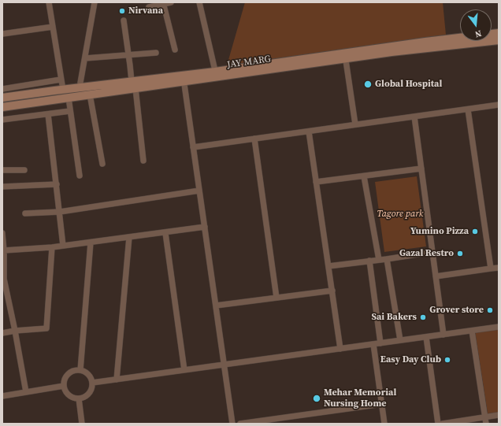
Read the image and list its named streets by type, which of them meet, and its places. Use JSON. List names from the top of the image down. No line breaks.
{"streets":{"main road":["JAY MARG"]},"parks":["Tagore park"],"places":["Nirvana","Global Hospital","Yumino Pizza","Gazal Restro","Grover store","Sai Bakers","Easy Day Club","Mehar Memorial Nursing Home"],"north":"bottom"}
